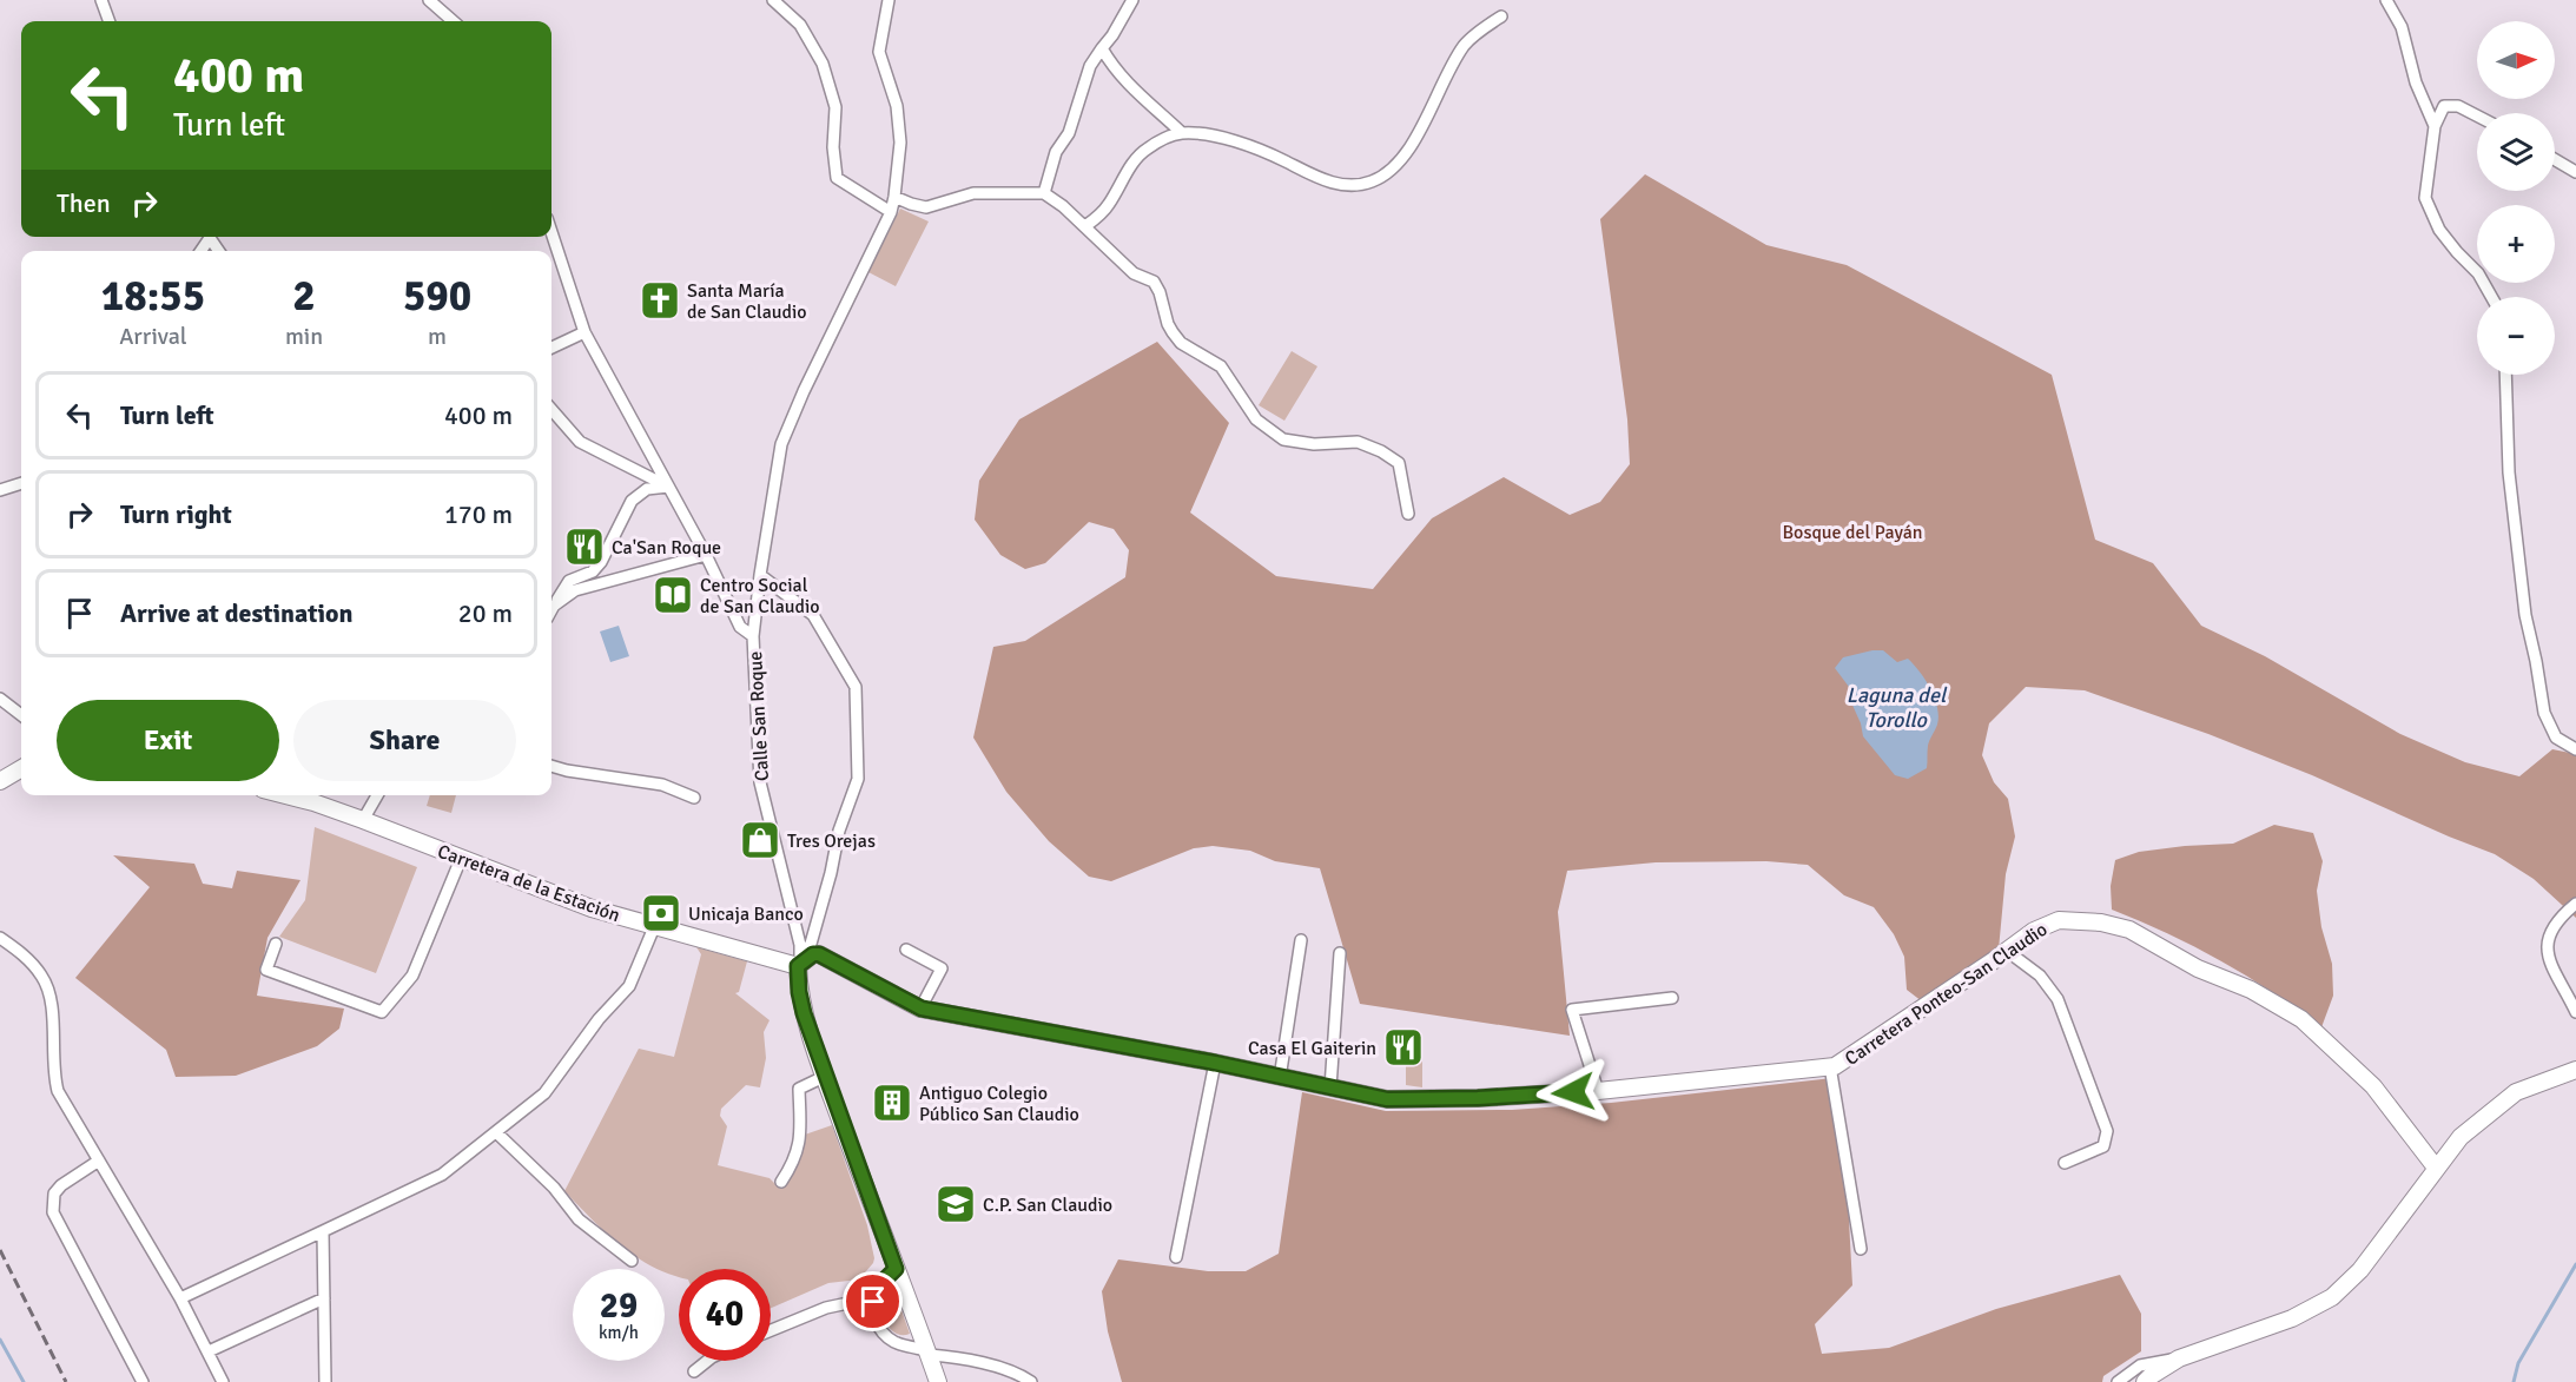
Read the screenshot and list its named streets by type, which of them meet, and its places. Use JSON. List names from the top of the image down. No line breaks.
{"streets":{"street":["Calle San Roque","Carretera de la Estación","Carretera Ponteo-San Claudio"]},"crossings":[["Calle San Roque","Carretera de la Estación"],["Calle San Roque","Carretera Ponteo-San Claudio"],["Carretera de la Estación","Carretera Ponteo-San Claudio"]],"water":["Laguna del Torollo"],"parks":["Bosque del Payán"],"places":{"church":["Santa María de San Claudio"],"restaurant":["Ca'San Roque","Casa El Gaiterin"],"library":["Centro Social de San Claudio"],"shop":["Tres Orejas"],"bank":["Unicaja Banco"],"building":["Antiguo Colegio Público San Claudio"],"school or university":["C.P. San Claudio"]},"north":"right","page":{"map_buttons":["+","−"],"turn":["400 m","Turn left"],"then":"Then","eta":["18:55","Arrival","2","min","590","m"],"list":[{"name":"Turn left","value":"400 m"},{"name":"Turn right","value":"170 m"},{"name":"Arrive at destination","value":"20 m"}],"buttons":["Exit","Share"],"speed":"29 km/h","limit":"40"}}
